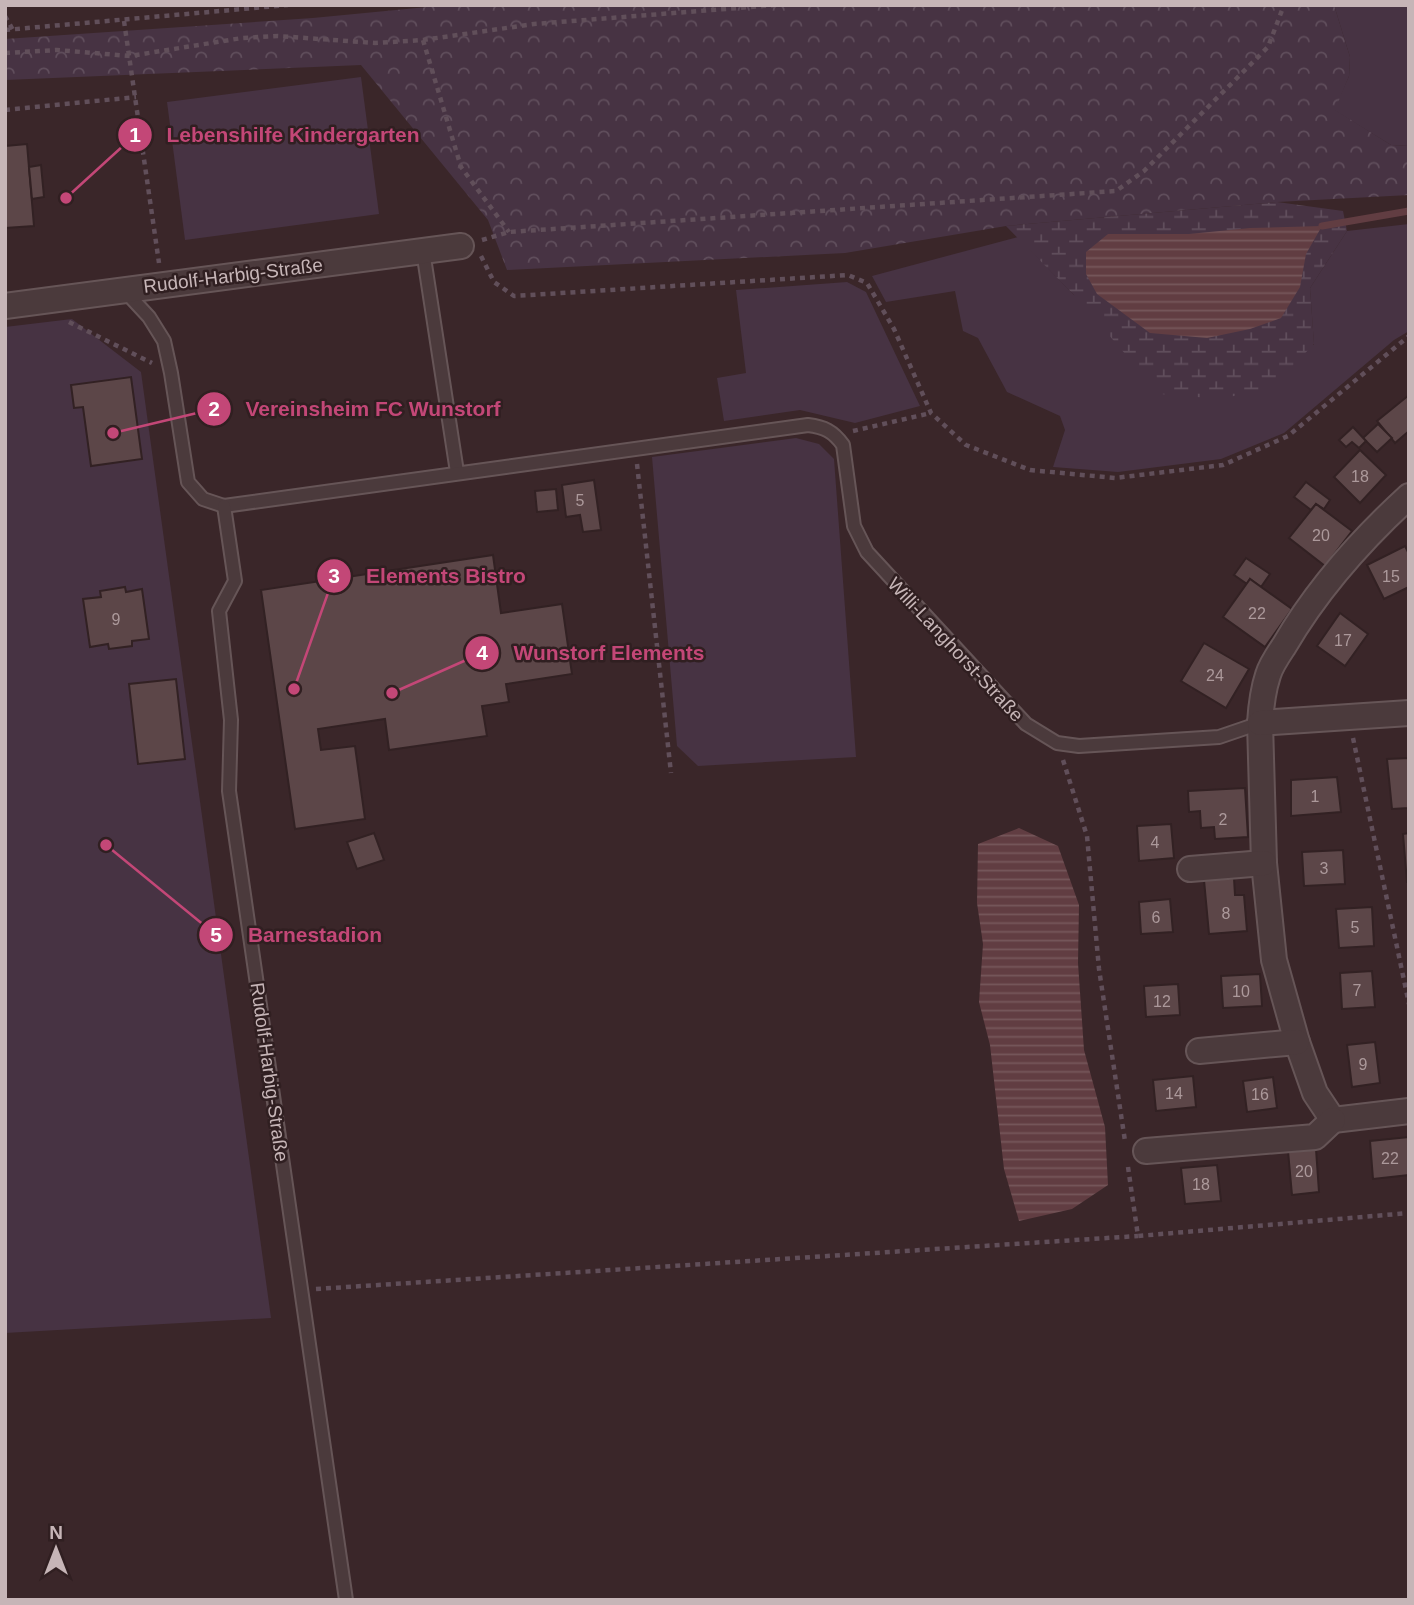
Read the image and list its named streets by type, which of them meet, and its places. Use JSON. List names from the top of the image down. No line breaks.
{"streets":{"street":["Rudolf-Harbig-Straße","Willi-Langhorst-Straße"]},"places":["Lebenshilfe Kindergarten","Vereinsheim FC Wunstorf","Elements Bistro","Wunstorf Elements","Barnestadion"],"house_numbers":["18","5","20","15","22","9","17","24","1","2","4","3","8","6","5","7","10","12","9","14","16","22","20","18"],"north":"top"}
